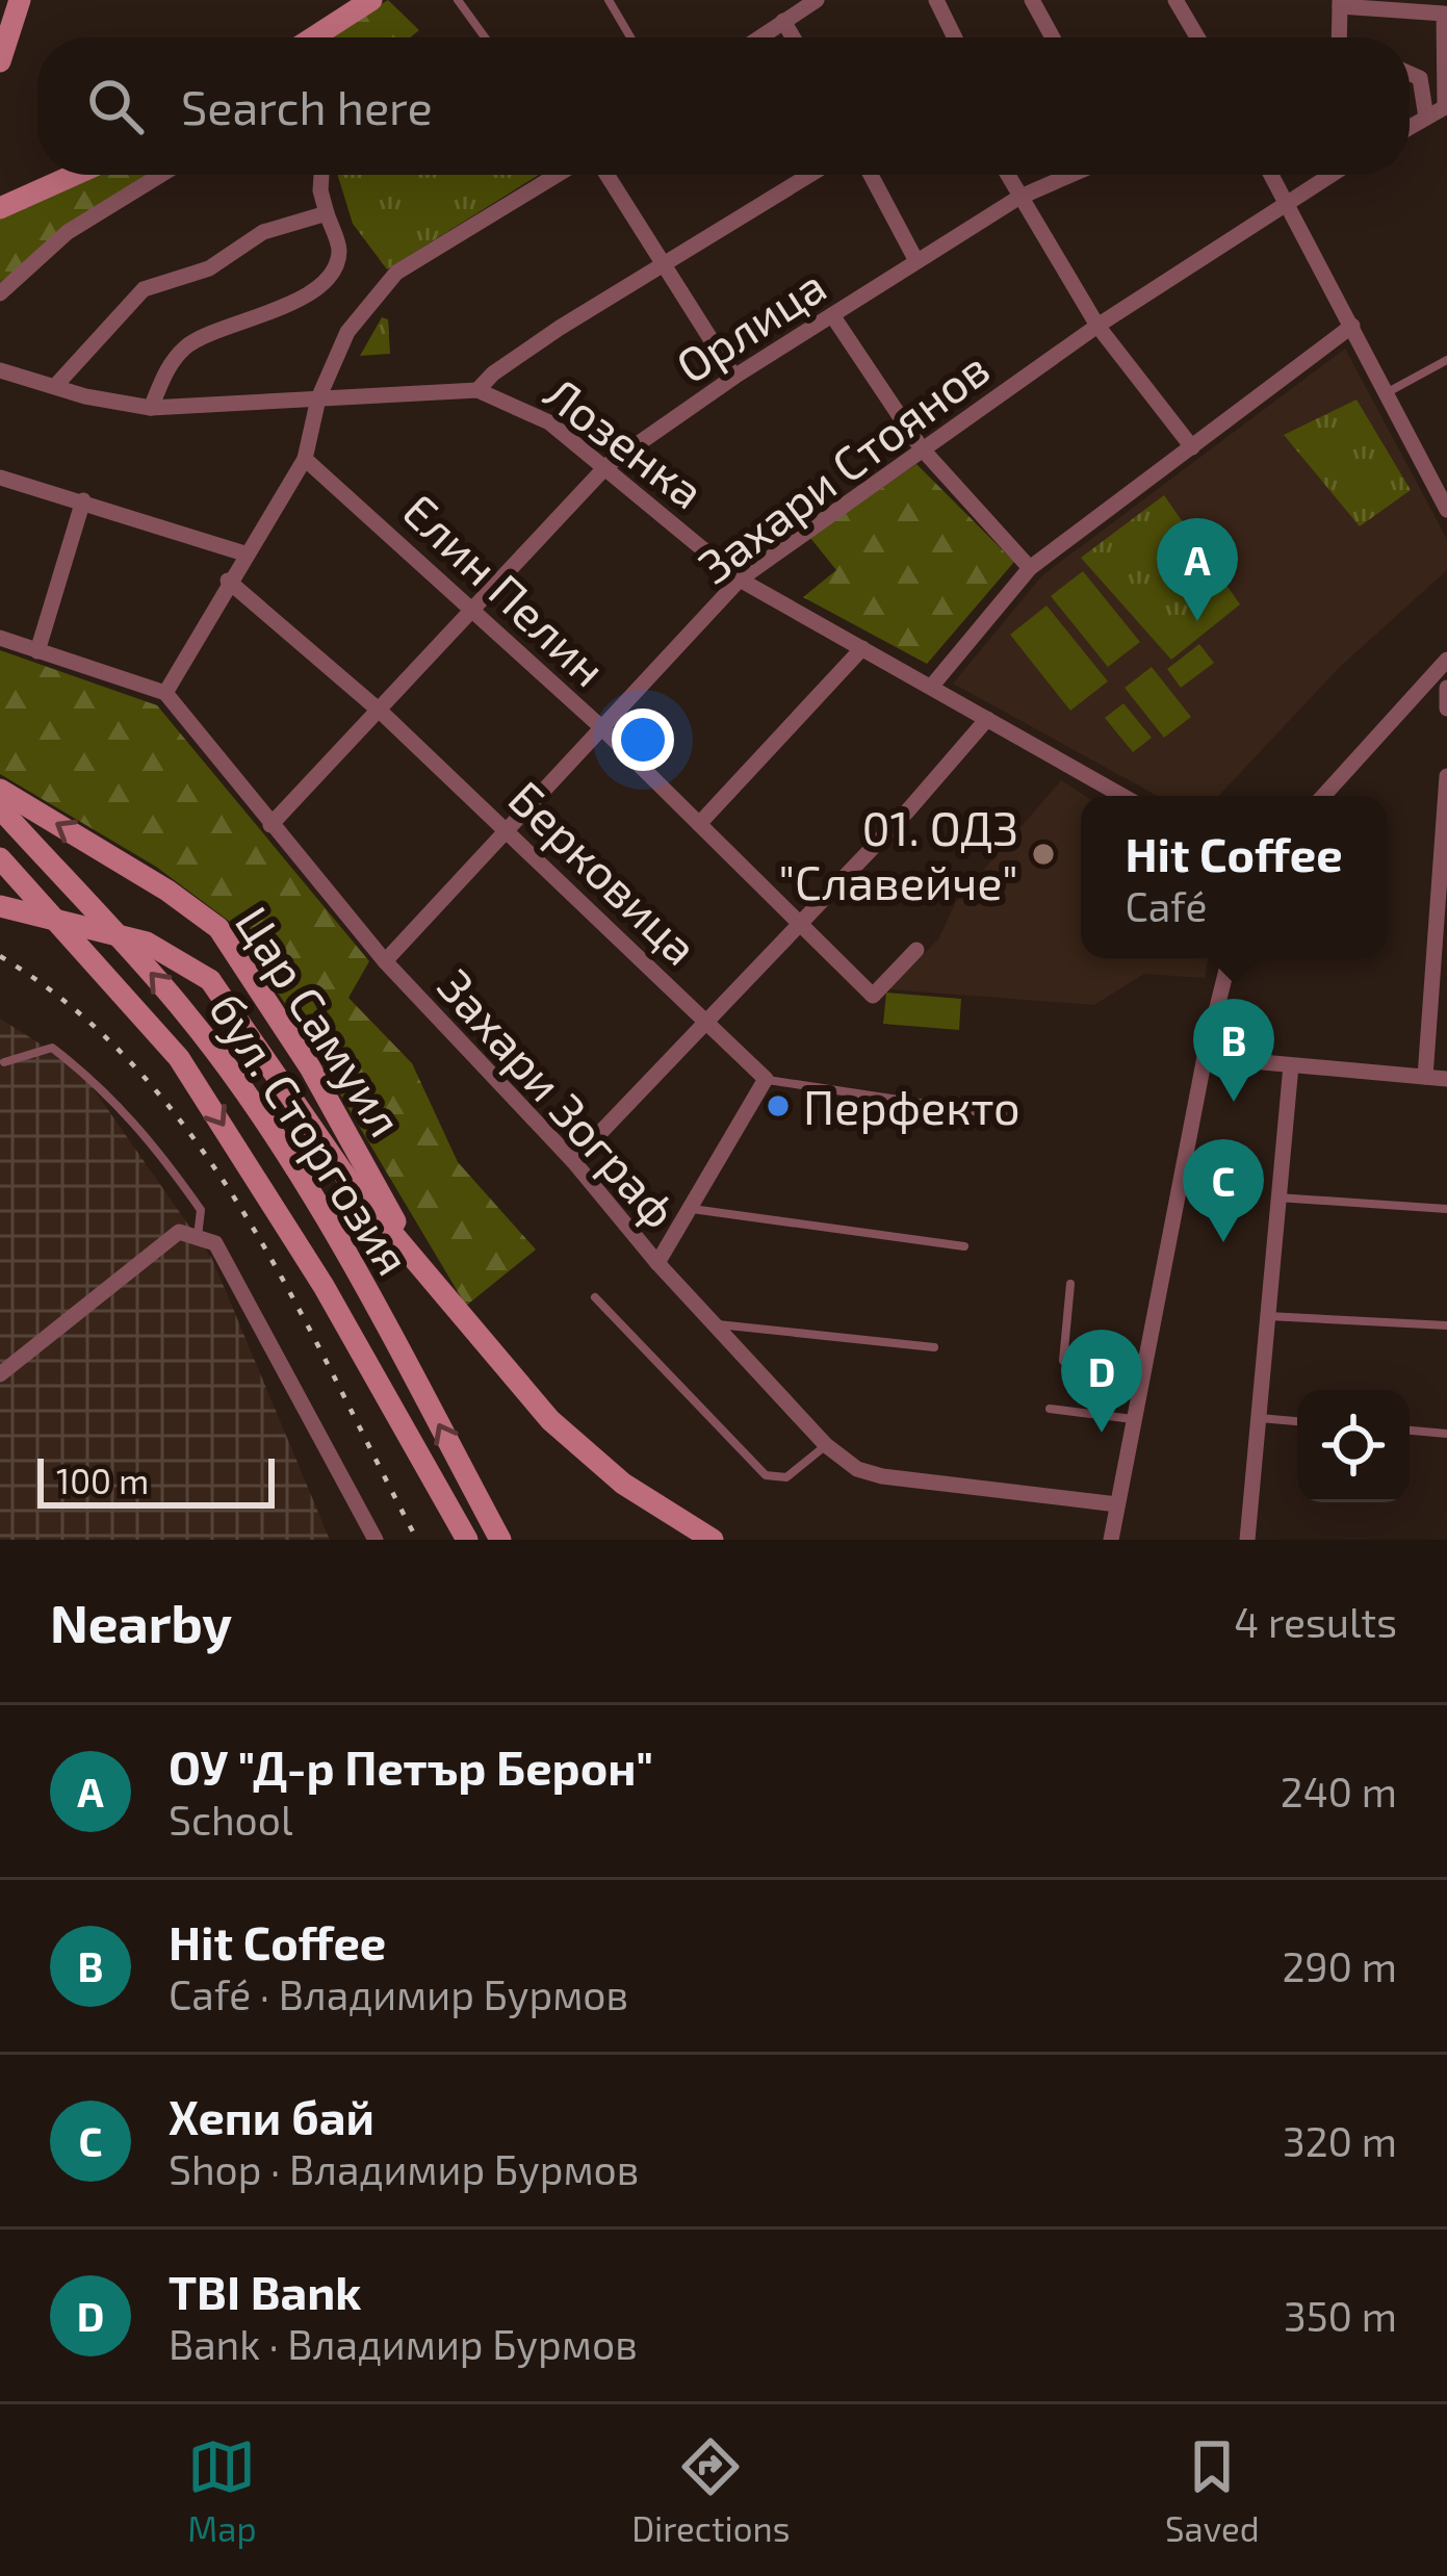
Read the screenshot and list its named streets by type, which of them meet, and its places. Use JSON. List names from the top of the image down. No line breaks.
{"streets":{"street":["Орлица","Лозенка","Захари Стоянов","Елин Пелин","Берковица","Цар Самуил","Захари Зограф","бул. Сторгозия"]},"crossings":[["Орлица","Лозенка"],["Орлица","Елин Пелин"],["Орлица","Берковица"],["Орлица","Захари Зограф"],["Лозенка","Захари Стоянов"],["Захари Стоянов","Елин Пелин"],["Захари Стоянов","Берковица"],["Захари Стоянов","Захари Зограф"]],"places":["01. ОДЗ \"Славейче\"","Перфекто"],"scale_bar":"100 m","page":{"search":"Search here","pins":["A","B","C","D"],"popup":["Hit Coffee","Café"],"scale":"100 m","heading":["Nearby","4 results"],"list":[{"mark":"A","name":"ОУ \"Д-р Петър Берон\"","note":"School","value":"240 m"},{"mark":"B","name":"Hit Coffee","note":"Café · Владимир Бурмов","value":"290 m"},{"mark":"C","name":"Хепи бай","note":"Shop · Владимир Бурмов","value":"320 m"},{"mark":"D","name":"TBI Bank","note":"Bank · Владимир Бурмов","value":"350 m"}],"nav":["Map","Directions","Saved"]}}
